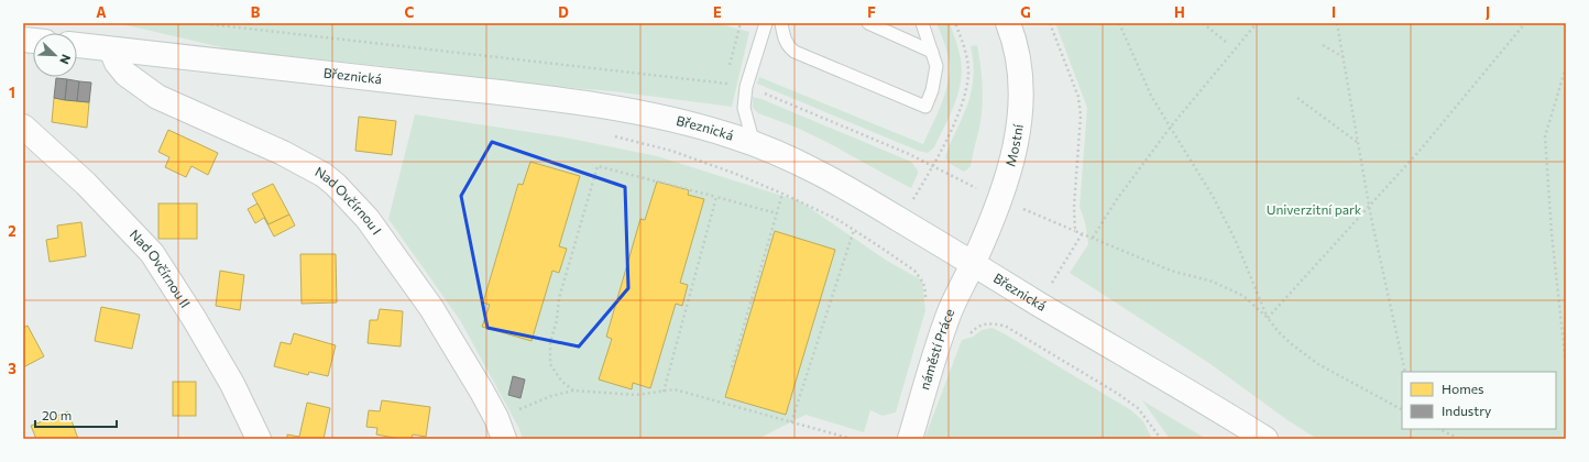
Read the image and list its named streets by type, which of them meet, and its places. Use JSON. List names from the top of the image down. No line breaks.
{"streets":{"street":["Březnická","Mostní","Nad Ovčírnou I","Nad Ovčírnou II","náměstí Práce"]},"crossings":[["Březnická","Mostní"],["Březnická","Nad Ovčírnou I"],["Březnická","náměstí Práce"],["Mostní","náměstí Práce"]],"parks":["Univerzitní park"],"legend":["Homes","Industry"],"scale_bar":"20 m","north":"bottom right","grid":{"columns":["A","B","C","D","E","F","G","H","I","J"],"rows":["1","2","3"]}}
